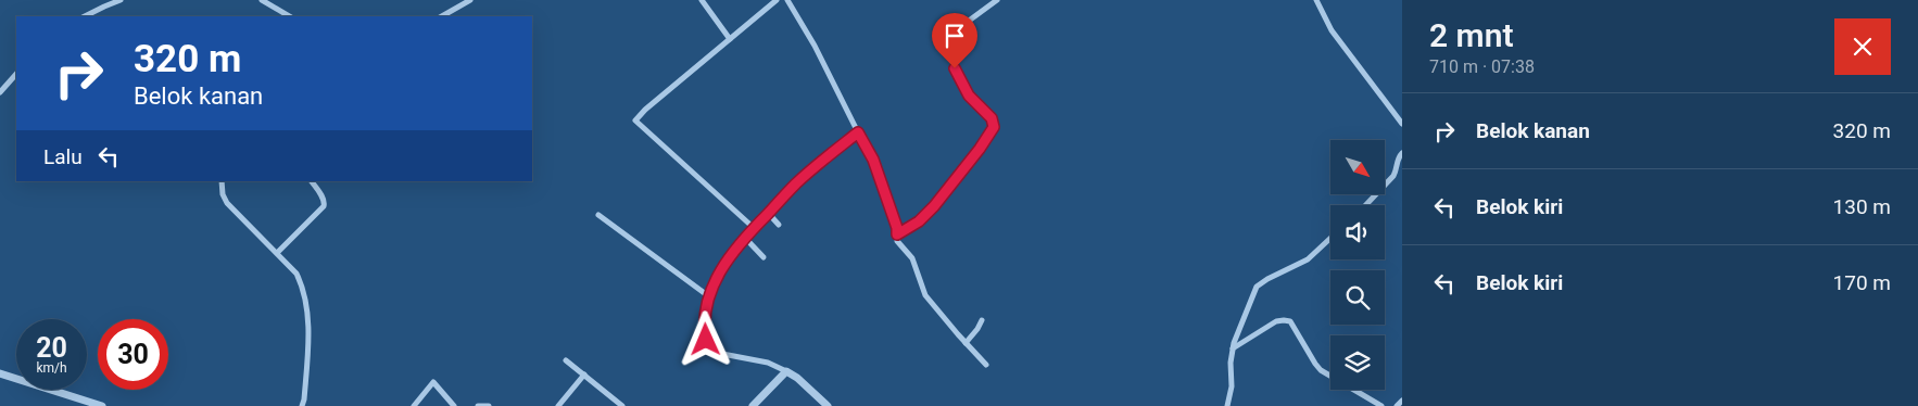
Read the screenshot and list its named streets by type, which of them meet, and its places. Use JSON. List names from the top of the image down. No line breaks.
{"north":"bottom right","page":{"heading":["2 mnt","710 m · 07:38"],"turn":["320 m","Belok kanan"],"list":[{"name":"Belok kanan","value":"320 m"},{"name":"Belok kiri","value":"130 m"},{"name":"Belok kiri","value":"170 m"}],"then":"Lalu","speed":"20 km/h","limit":"30"}}
